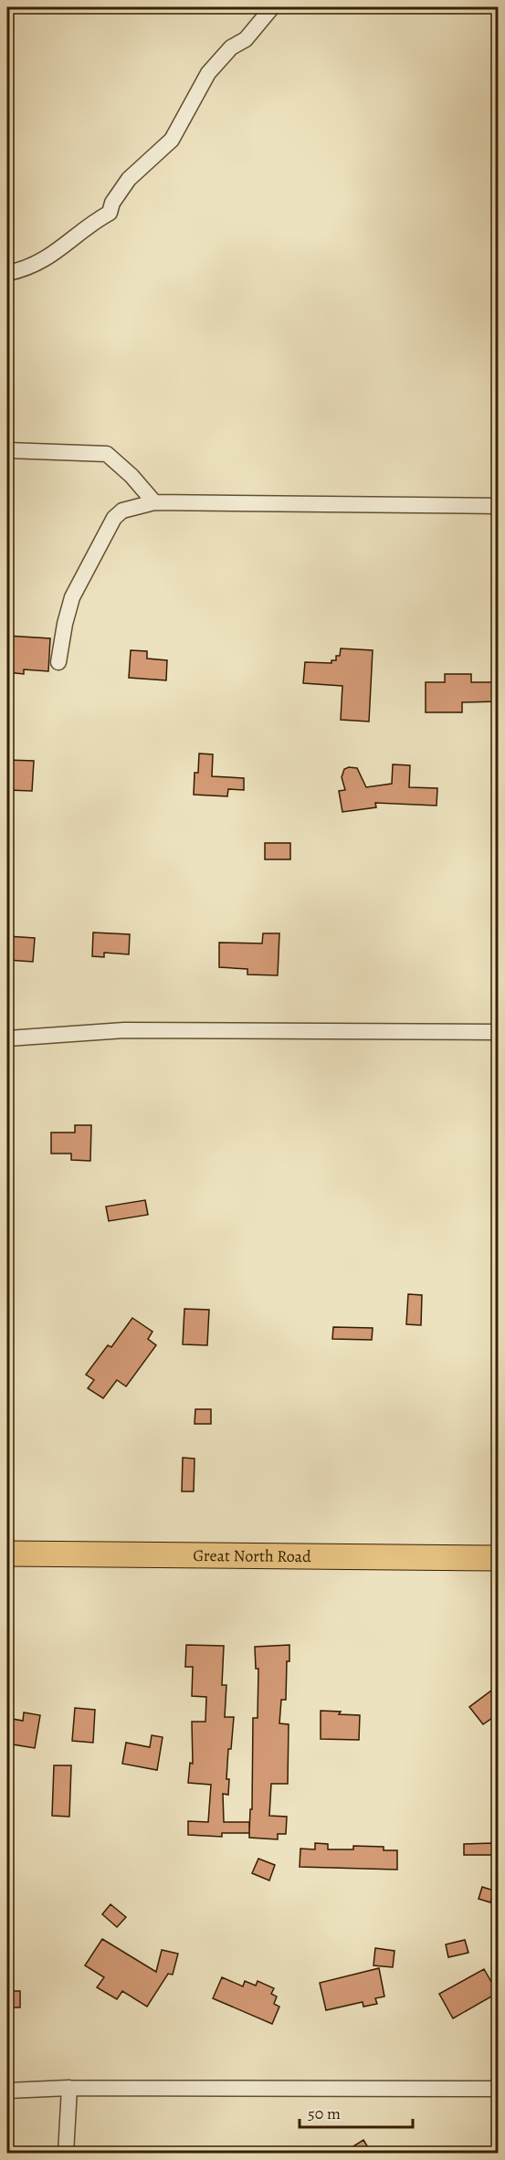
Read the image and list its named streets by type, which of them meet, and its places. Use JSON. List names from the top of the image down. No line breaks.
{"streets":{"highway":["Great North Road"]},"scale_bar":"50 m"}
